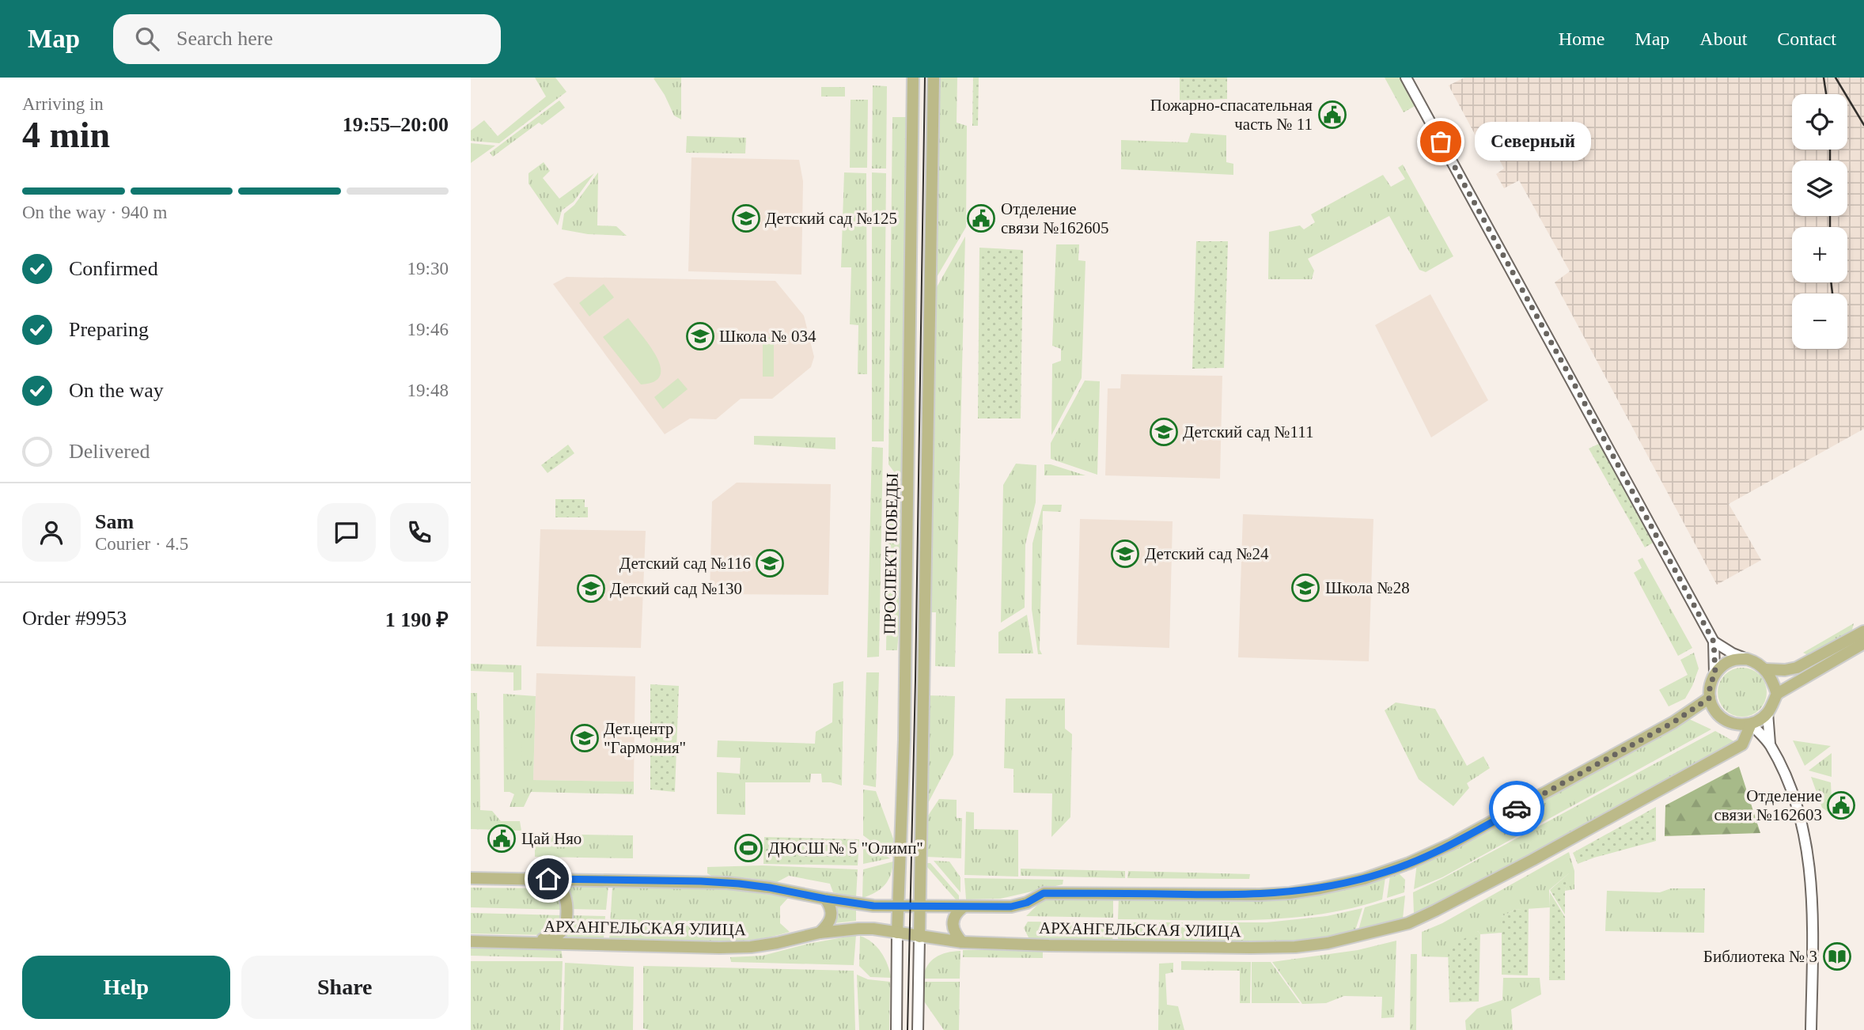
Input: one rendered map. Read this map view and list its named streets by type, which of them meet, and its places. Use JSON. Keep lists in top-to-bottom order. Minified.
{"streets":{"main road":["ПРОСПЕКТ ПОБЕДЫ","АРХАНГЕЛЬСКАЯ УЛИЦА"]},"crossings":[["ПРОСПЕКТ ПОБЕДЫ","АРХАНГЕЛЬСКАЯ УЛИЦА"]],"places":{"public building":["Пожарно-спасательная часть № 11","Отделение связи №162605","Отделение связи №162603","Цай Няо"],"other":["Северный"],"school or university":["Детский сад №125","Школа № 034","Детский сад №111","Детский сад №24","Детский сад №116","Школа №28","Детский сад №130","Дет.центр \"Гармония\""],"sports":["ДЮСШ № 5 \"Олимп\""],"library":["Библиотека № 3"]},"page":{"header":"Map","search":"Search here","nav":["Home","Map","About","Contact"],"heading":["4 min","Arriving in","19:55–20:00"],"panel":["Sam","Courier · 4.5","Order #9953","1 190 ₽"],"map_buttons":["+","−"],"bubble":"Северный","bar":"On the way · 940 m","list":[["Confirmed","19:30"],["Preparing","19:46"],["On the way","19:48"],"Delivered"],"buttons":["Help","Share"]}}
